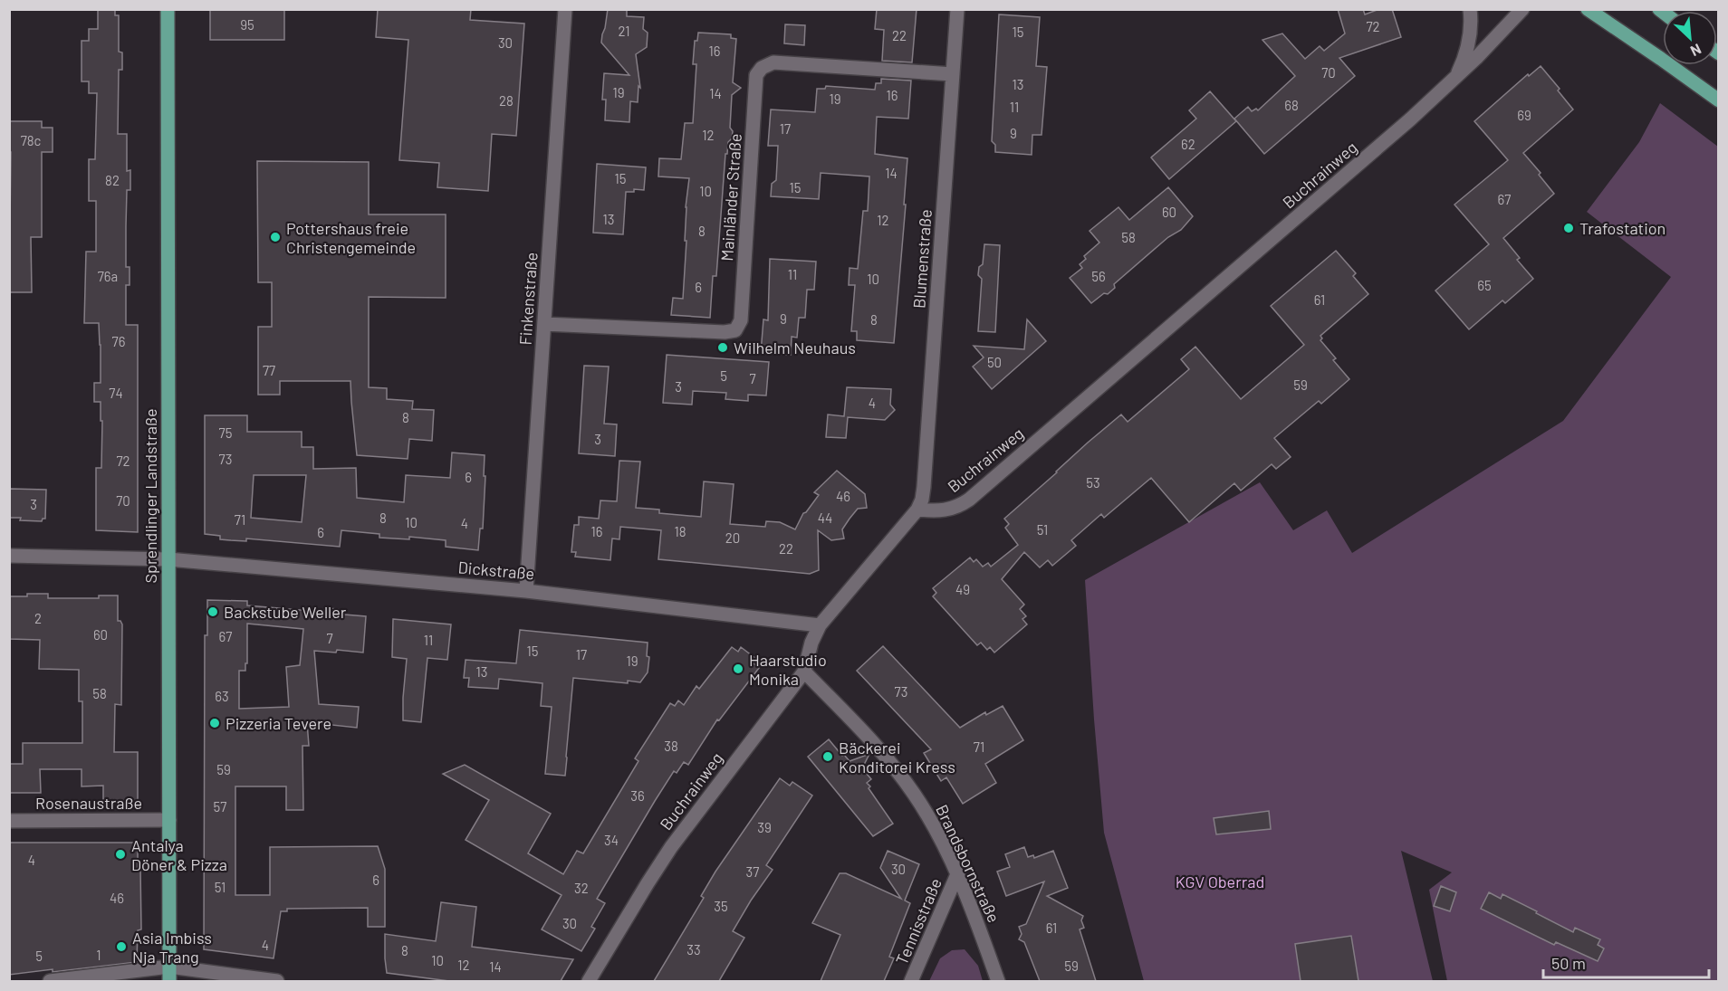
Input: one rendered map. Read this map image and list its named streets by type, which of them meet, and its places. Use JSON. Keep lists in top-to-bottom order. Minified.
{"streets":{"main road":["Sprendlinger Landstraße"],"street":["Buchrainweg","Mainländer Straße","Blumenstraße","Finkenstraße","Dickstraße","Rosenaustraße","Brandsbornstraße","Tennisstraße"]},"crossings":[["Buchrainweg","Blumenstraße"],["Buchrainweg","Dickstraße"],["Buchrainweg","Brandsbornstraße"],["Mainländer Straße","Blumenstraße"],["Mainländer Straße","Finkenstraße"],["Finkenstraße","Dickstraße"],["Sprendlinger Landstraße","Dickstraße"],["Sprendlinger Landstraße","Rosenaustraße"],["Brandsbornstraße","Tennisstraße"]],"parks":["KGV Oberrad"],"places":["Trafostation","Pottershaus freie Christengemeinde","Wilhelm Neuhaus","Backstube Weller","Haarstudio Monika","Pizzeria Tevere","Bäckerei Konditorei Kress","Antalya Döner & Pizza","Asia Imbiss Nja Trang"],"house_numbers":["95","72","21","15","22","30","16","70","13","19","14","16","19","28","68","11","69","17","9","12","78c","62","14","15","82","15","10","67","60","13","12","8","58","11","76a","56","10","65","6","61","9","8","76","50","77","5","7","59","3","74","4","8","75","3","73","72","6","53","46","70","3","8","44","71","10","4","51","16","18","6","20","22","49","2","60","67","7","11","15","17","19","13","73","58","63","38","71","59","36","57","39","34","4","30","37","6","51","32","46","35","30","61","4","33","8","1","5","10","12","59","14"],"scale_bar":"50 m","north":"bottom right"}
